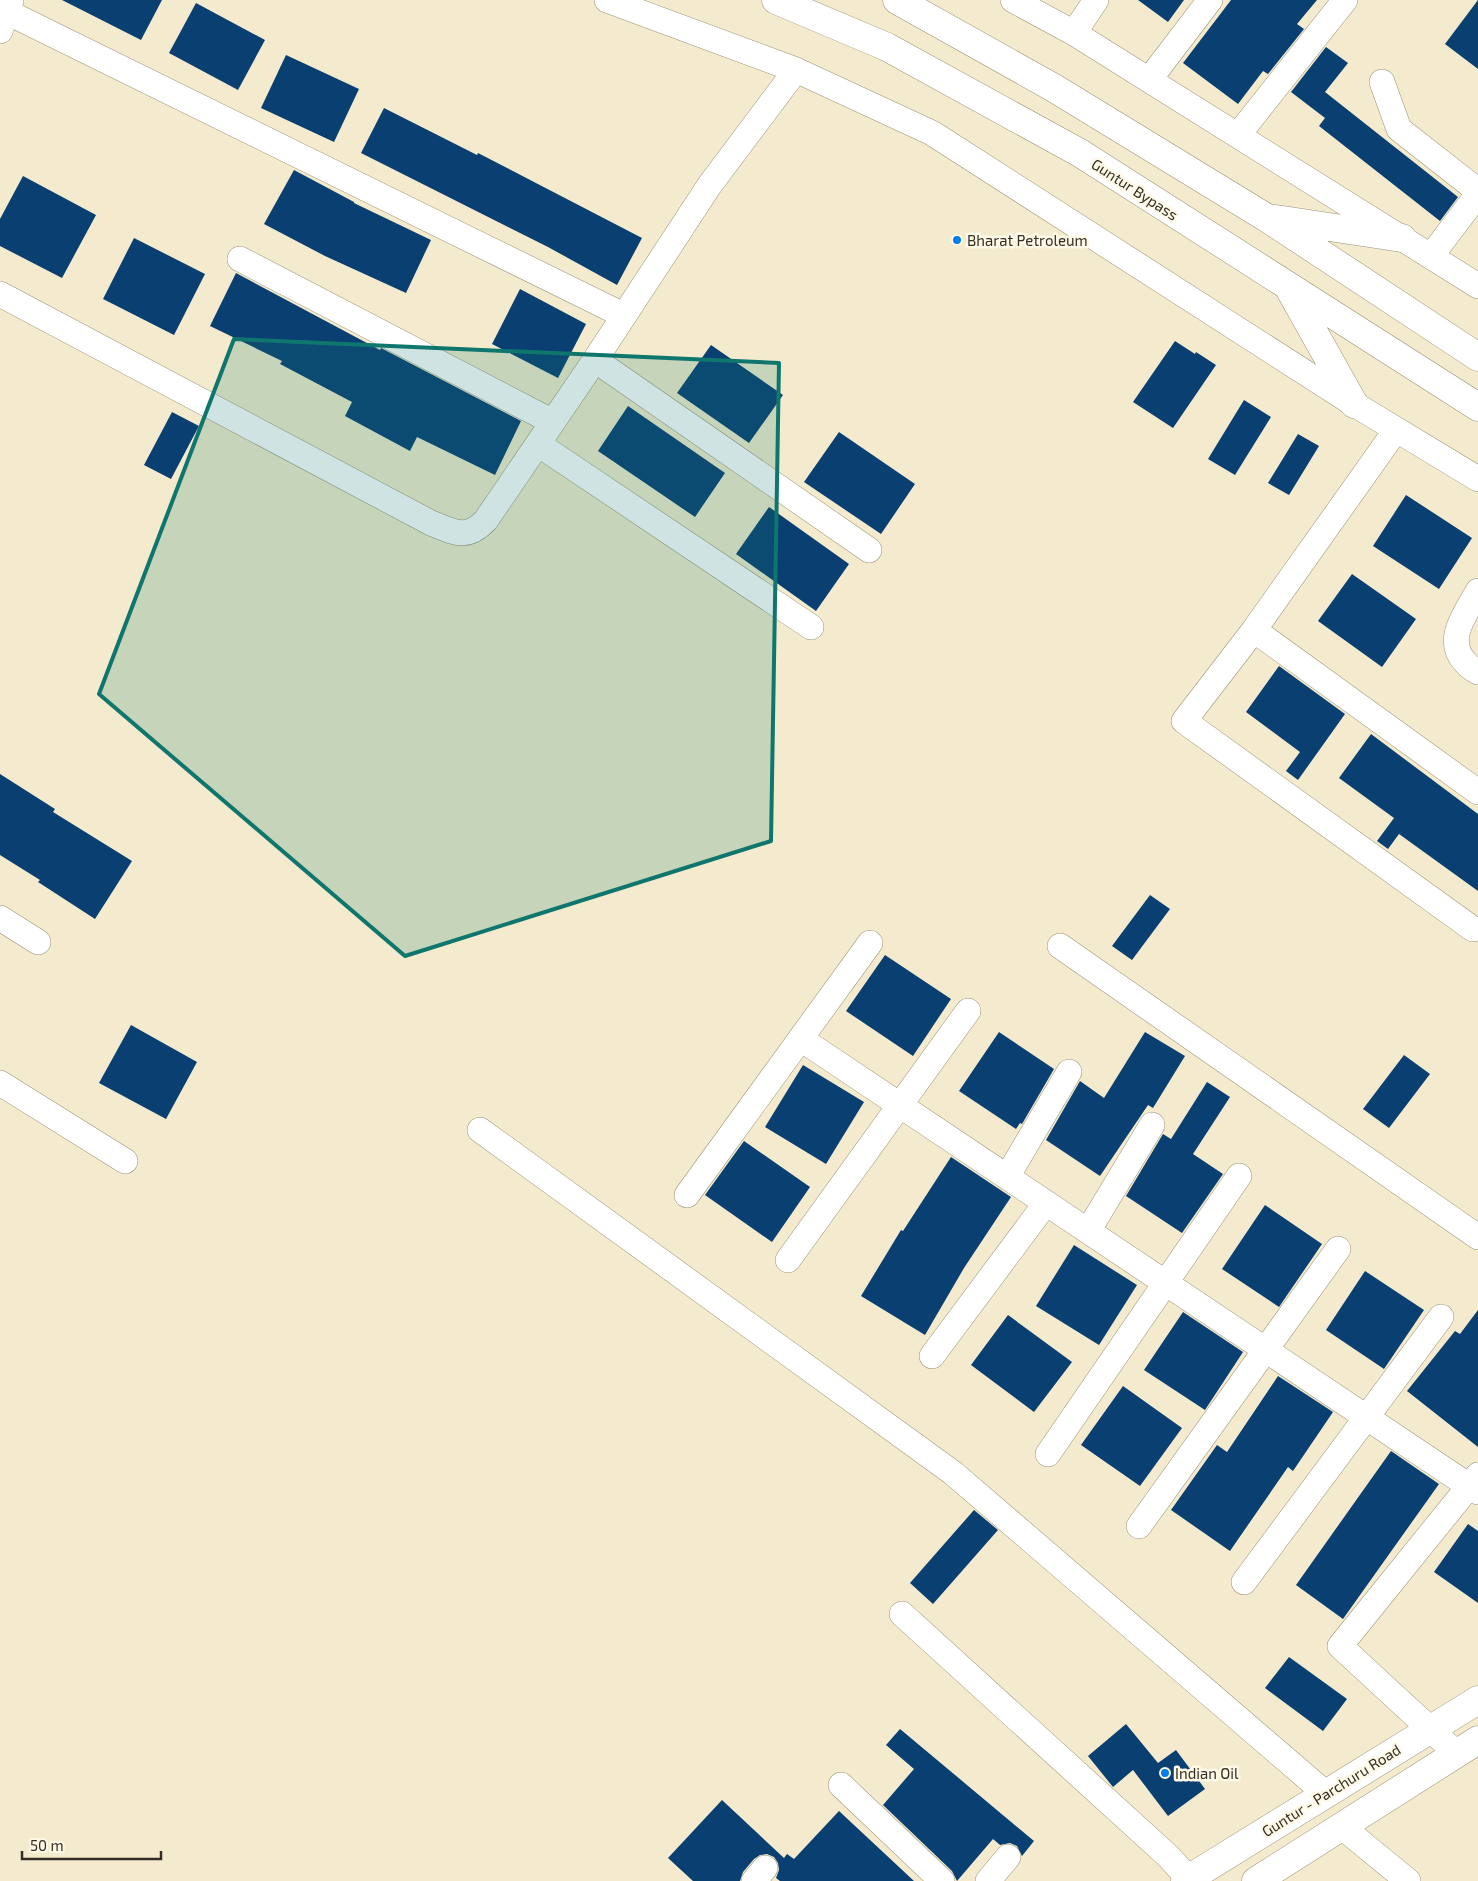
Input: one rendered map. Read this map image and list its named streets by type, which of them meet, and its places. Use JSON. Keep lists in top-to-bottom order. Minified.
{"streets":{"main road":["Guntur Bypass","Guntur - Parchuru Road"]},"places":["Bharat Petroleum","Indian Oil"],"scale_bar":"50 m"}
